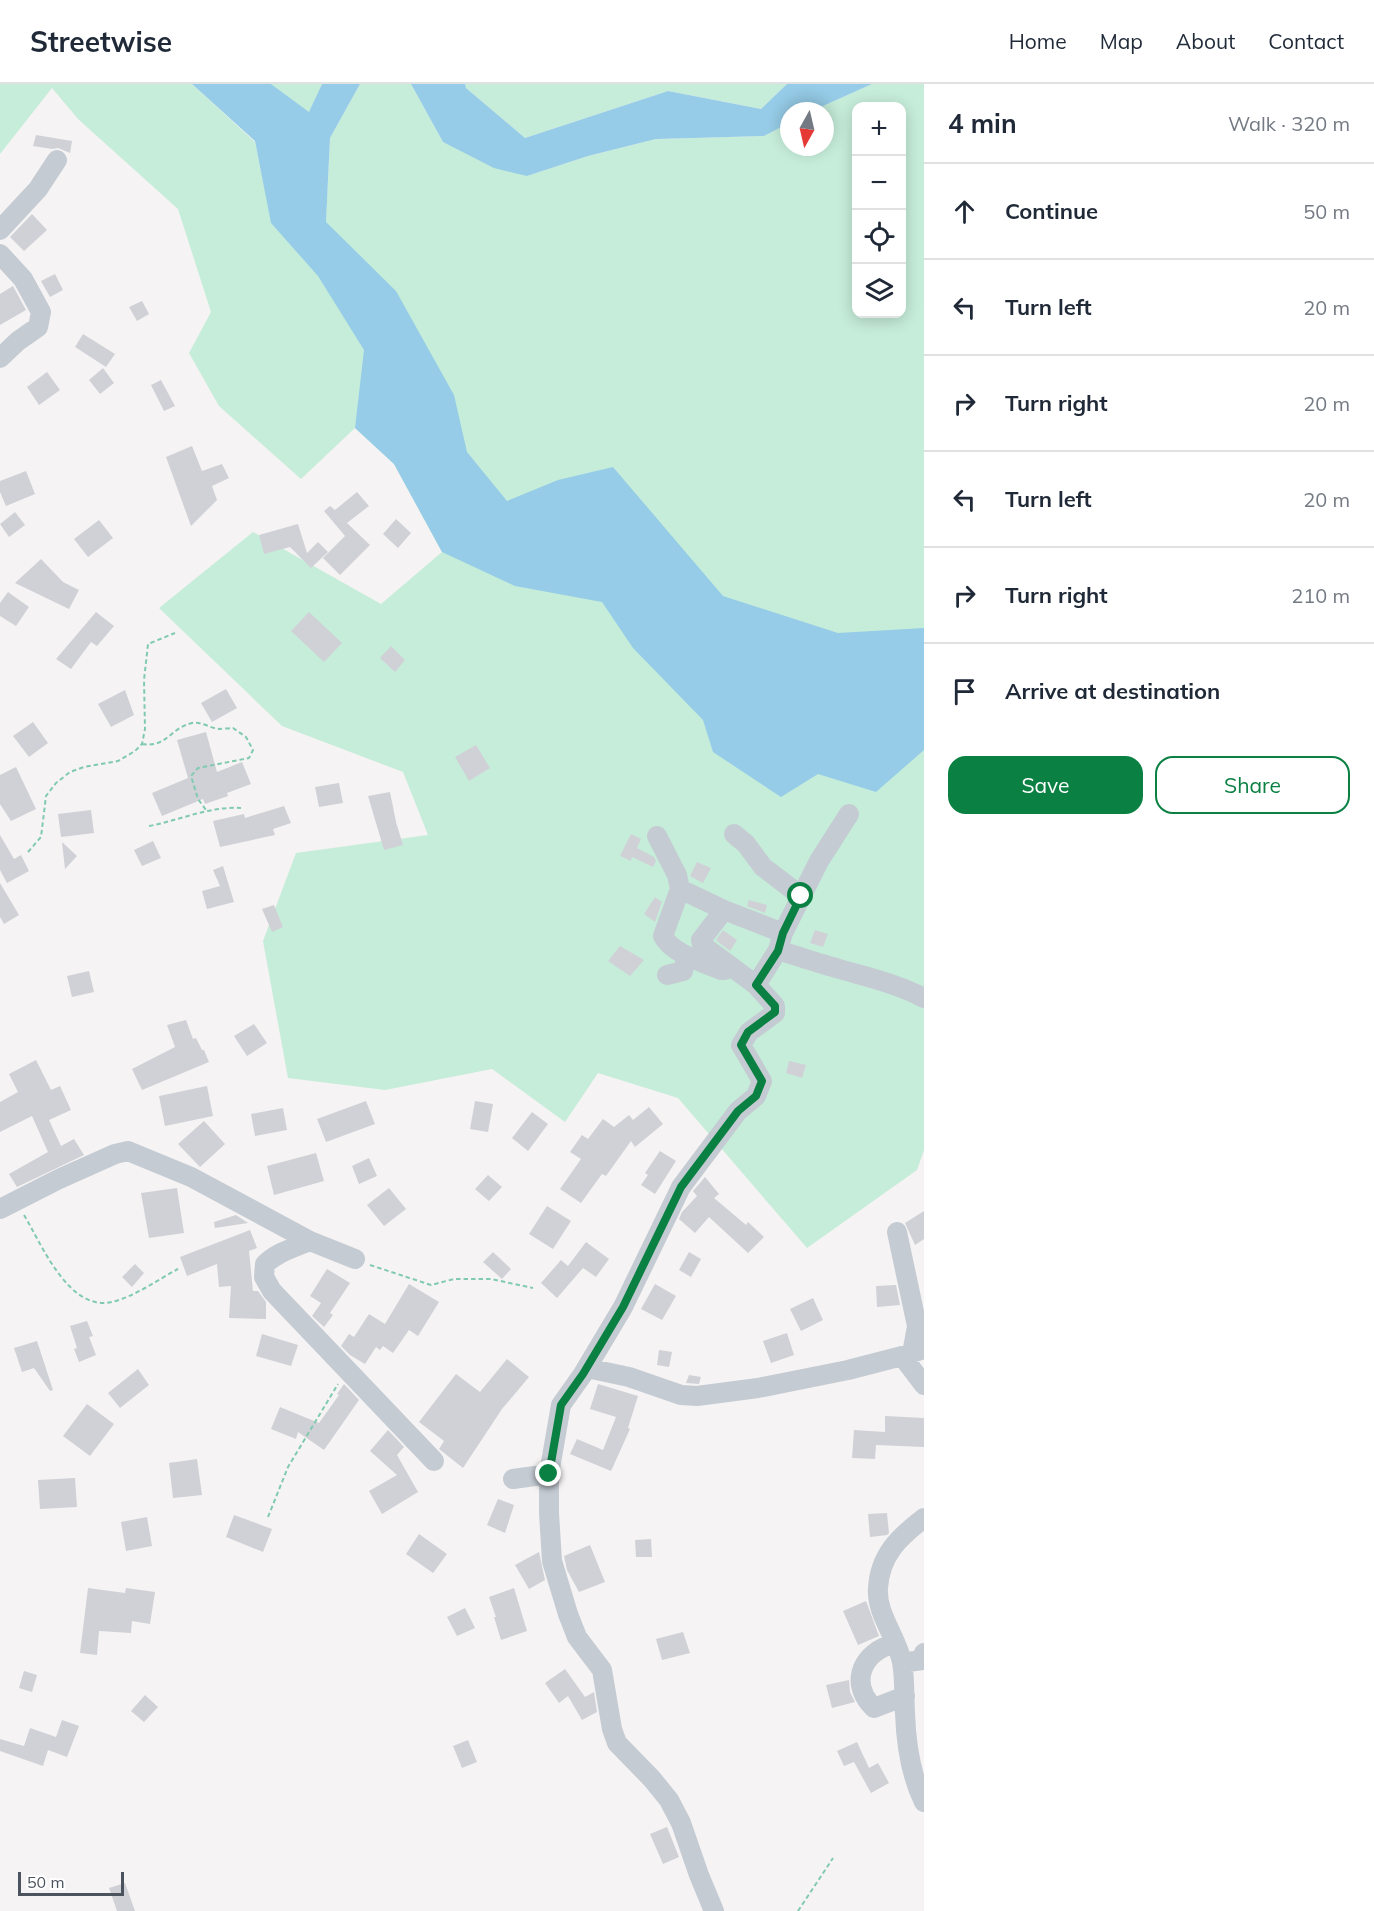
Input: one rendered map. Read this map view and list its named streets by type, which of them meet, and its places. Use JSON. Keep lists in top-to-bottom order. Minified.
{"scale_bar":"50 m","north":"bottom","page":{"header":"Streetwise","nav":["Home","Map","About","Contact"],"heading":["4 min","Walk · 320 m"],"map_buttons":["+","−"],"list":[["Continue","50 m"],["Turn left","20 m"],["Turn right","20 m"],["Turn left","20 m"],["Turn right","210 m"],"Arrive at destination"],"buttons":["Save","Share"],"scale":"50 m"}}
